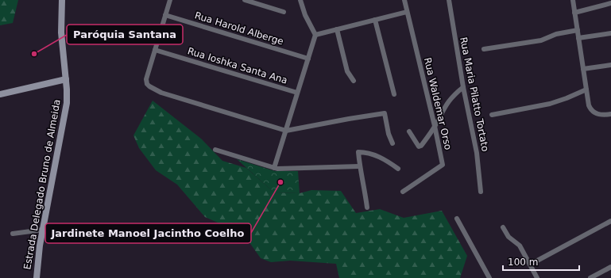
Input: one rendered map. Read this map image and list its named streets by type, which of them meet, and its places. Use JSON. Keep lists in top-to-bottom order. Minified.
{"streets":{"main road":["Estrada Delegado Bruno de Almeida"],"street":["Rua Harold Alberge","Rua Ioshka Santa Ana","Rua Maria Pilatto Tortato","Rua Waldemar Orso"]},"places":["Paróquia Santana","Jardinete Manoel Jacintho Coelho"],"scale_bar":"100 m"}
